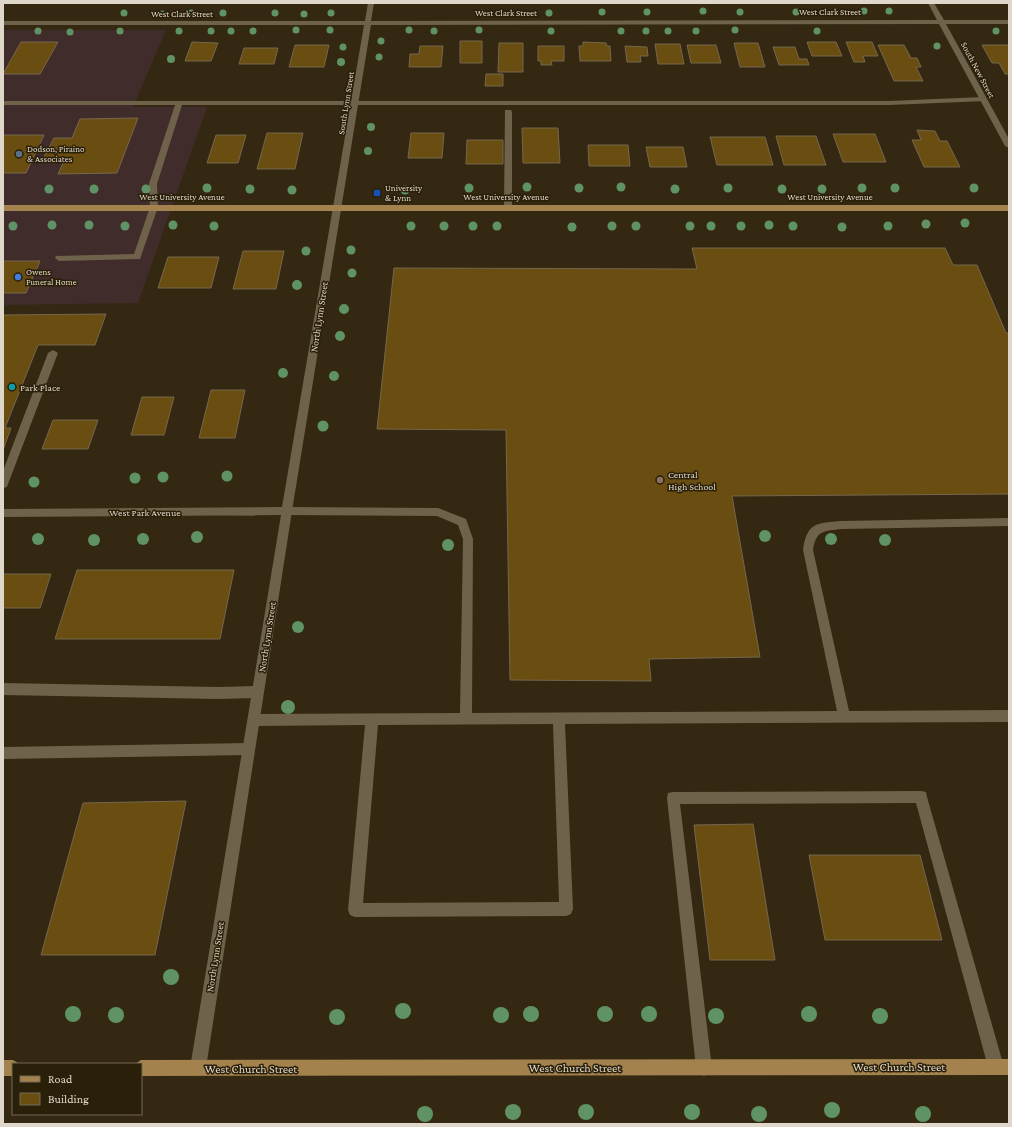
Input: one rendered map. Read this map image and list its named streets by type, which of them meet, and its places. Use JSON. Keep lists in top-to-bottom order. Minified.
{"streets":{"main road":["West University Avenue","West Church Street"],"street":["West Clark Street","South New Street","South Lynn Street","North Lynn Street","West Park Avenue"]},"crossings":[["West Clark Street","South New Street"],["West Clark Street","South Lynn Street"],["South Lynn Street","West University Avenue"],["South Lynn Street","North Lynn Street"],["West University Avenue","North Lynn Street"],["North Lynn Street","West Park Avenue"],["North Lynn Street","West Church Street"]],"places":{"other":["Dodson, Piraino & Associates","Owens Funeral Home","Park Place","Central High School"],"transit":["University & Lynn"]},"legend":["Road","Building"]}
